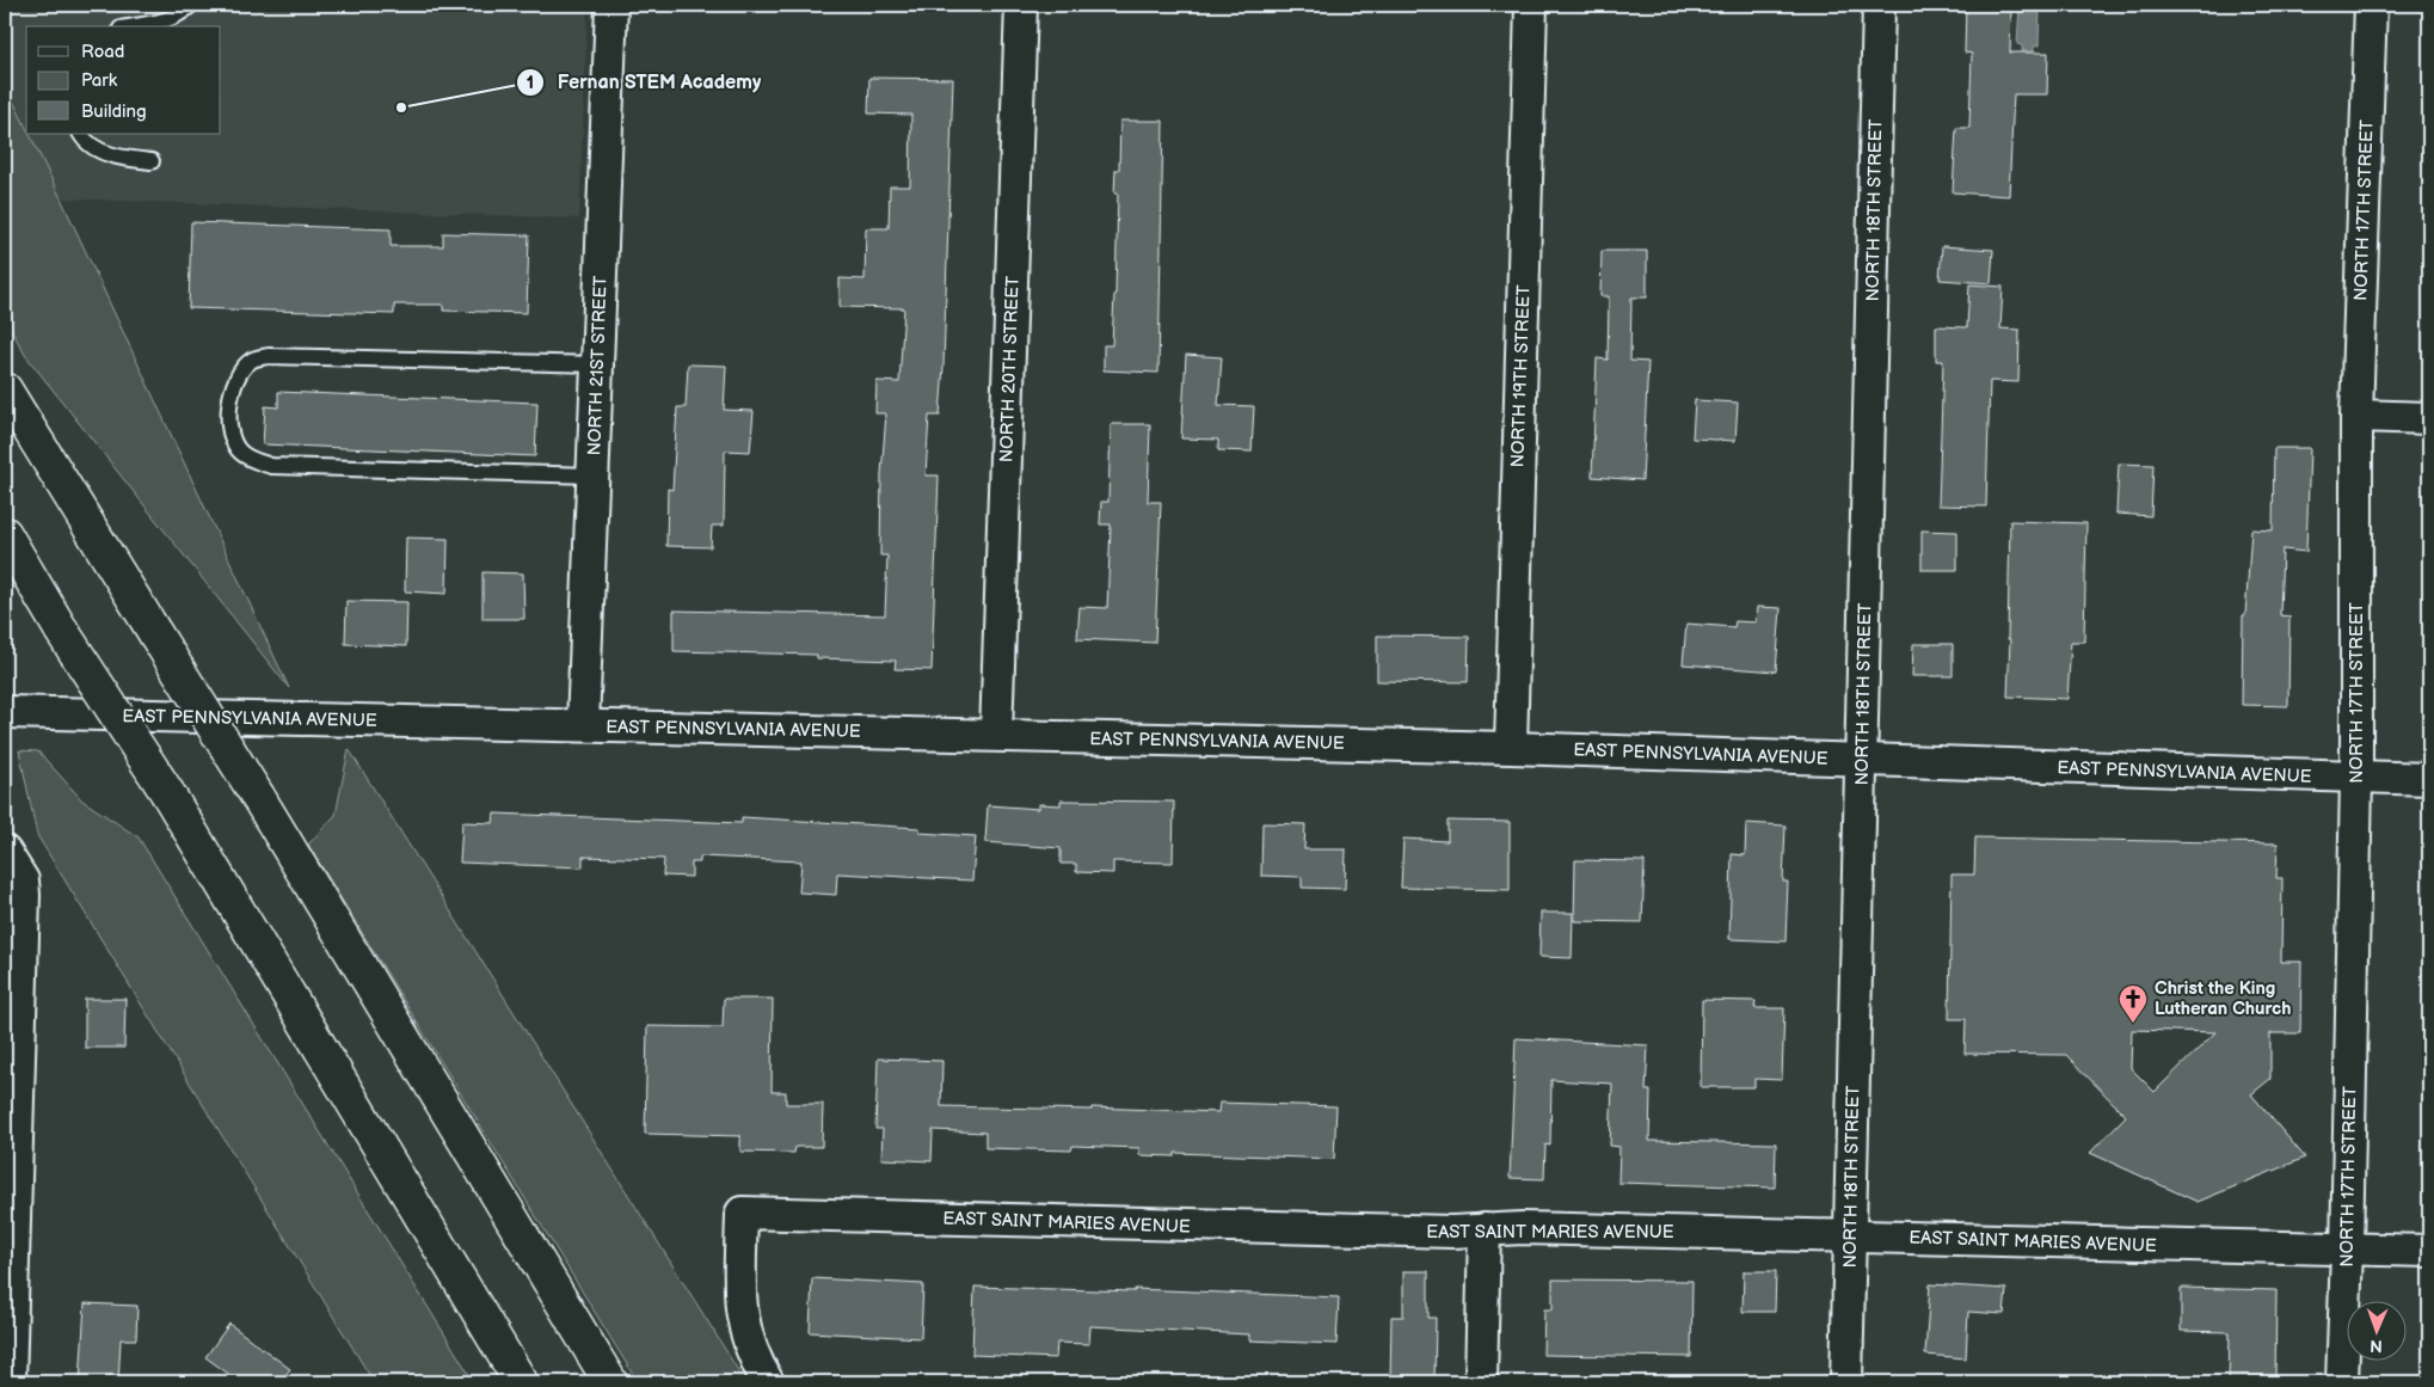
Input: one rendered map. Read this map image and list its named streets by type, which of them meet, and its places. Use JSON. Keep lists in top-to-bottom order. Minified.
{"streets":{"street":["NORTH 18TH STREET","NORTH 17TH STREET","NORTH 21ST STREET","NORTH 20TH STREET","NORTH 19TH STREET","EAST PENNSYLVANIA AVENUE","EAST SAINT MARIES AVENUE"]},"crossings":[["NORTH 18TH STREET","EAST PENNSYLVANIA AVENUE"],["NORTH 18TH STREET","EAST SAINT MARIES AVENUE"],["NORTH 17TH STREET","EAST PENNSYLVANIA AVENUE"],["NORTH 17TH STREET","EAST SAINT MARIES AVENUE"],["NORTH 21ST STREET","EAST PENNSYLVANIA AVENUE"],["NORTH 20TH STREET","EAST PENNSYLVANIA AVENUE"],["NORTH 19TH STREET","EAST PENNSYLVANIA AVENUE"]],"places":{"other":["Fernan STEM Academy"],"church":["Christ the King Lutheran Church"]},"legend":["Road","Park","Building"],"north":"bottom"}
